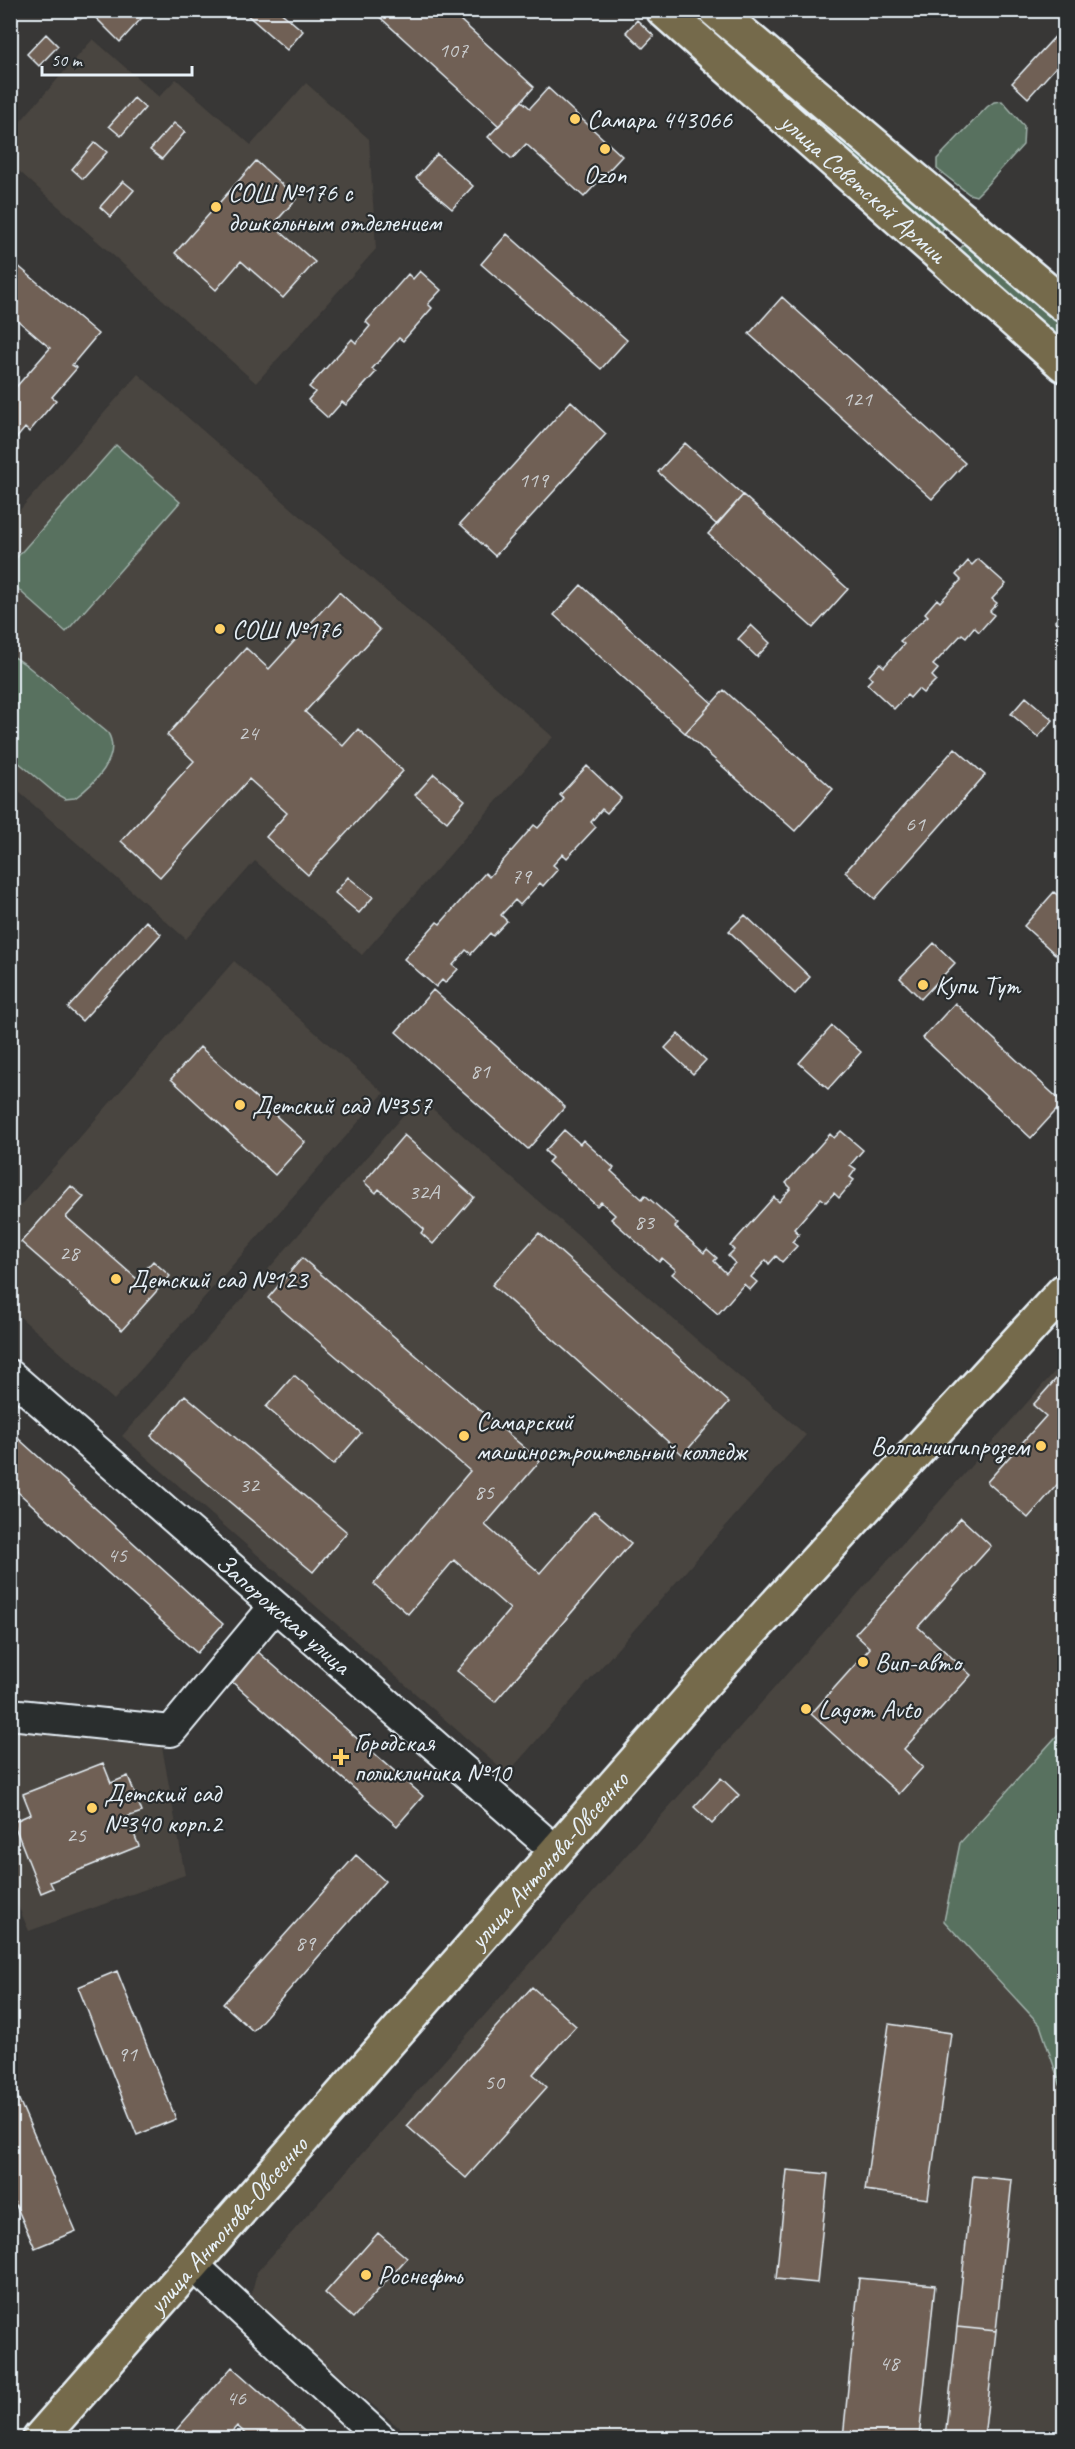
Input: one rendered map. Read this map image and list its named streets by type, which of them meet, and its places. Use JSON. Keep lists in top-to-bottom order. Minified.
{"streets":{"main road":["улица Советской Армии","улица Антонова-Овсеенко"],"street":["Запорожская улица"]},"crossings":[["Запорожская улица","улица Антонова-Овсеенко"]],"places":{"other":["Самара 443066","Ozon","СОШ №176 с дошкольным отделением","СОШ №176","Купи Тут","Детский сад №357","Детский сад №123","Самарский машиностроительный колледж","Волганиигипрозем","Вип-авто","Lagom Avto","Детский сад №340 корп.2","Роснефть"],"health":["Городская поликлиника №10"]},"house_numbers":["107","121","119","24","61","79","81","32А","83","28","32","85","45","25","89","91","50","48","46"],"scale_bar":"50 m"}
